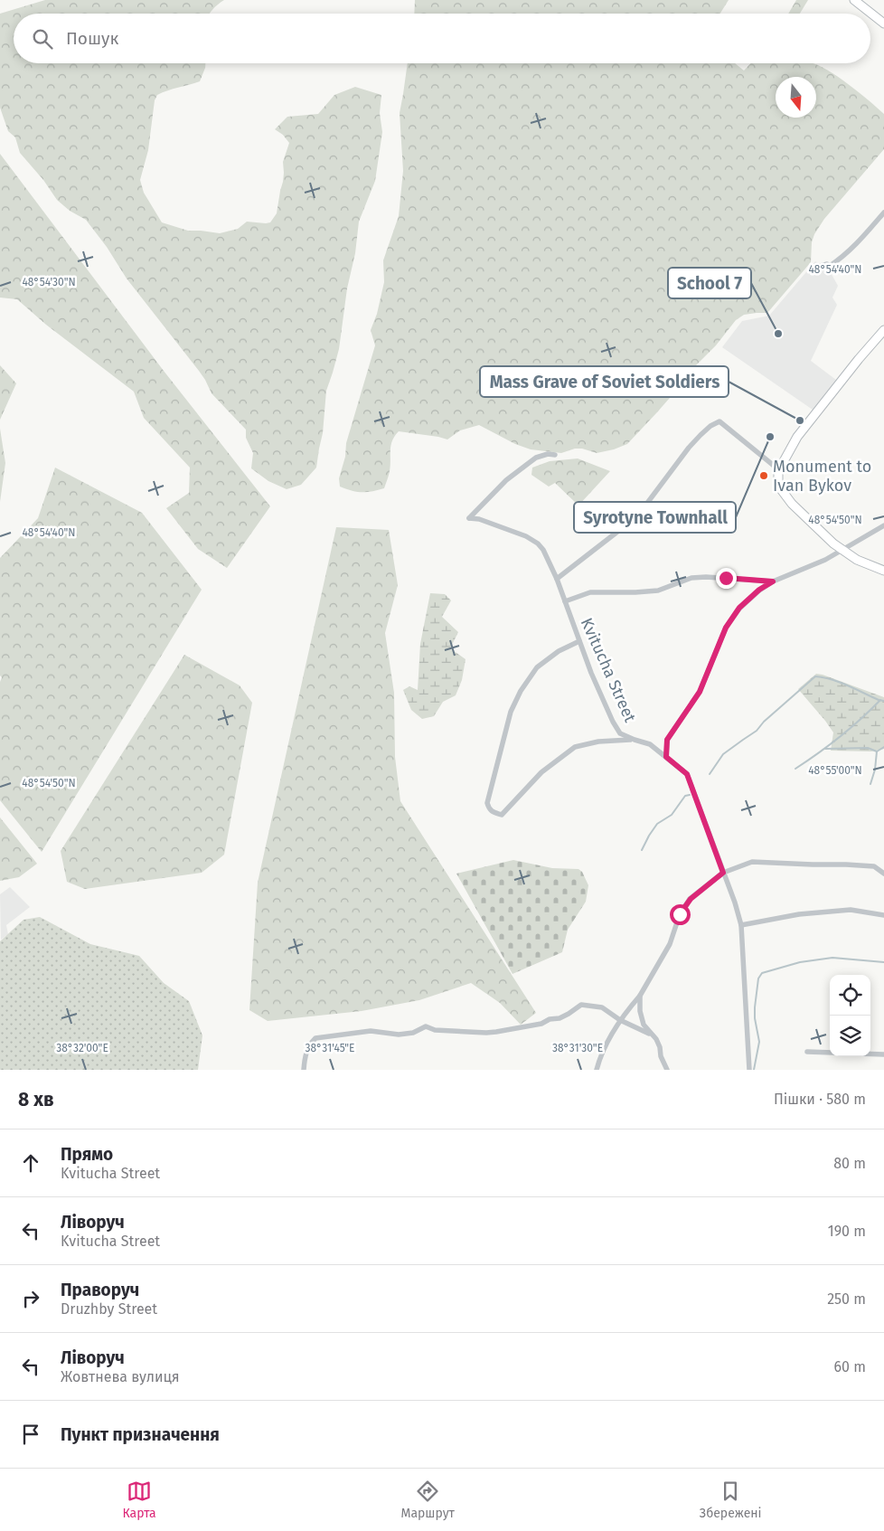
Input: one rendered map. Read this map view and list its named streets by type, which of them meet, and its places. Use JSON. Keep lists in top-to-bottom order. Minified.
{"streets":{"street":["Kvitucha Street"]},"places":["School 7","Mass Grave of Soviet Soldiers","Syrotyne Townhall","Monument to Ivan Bykov"],"north":"bottom","page":{"search":"Пошук","heading":["8 хв","Пішки · 580 m"],"list":[["Прямо","Kvitucha Street","80 m"],["Ліворуч","Kvitucha Street","190 m"],["Праворуч","Druzhby Street","250 m"],["Ліворуч","Жовтнева вулиця","60 m"],"Пункт призначення"],"nav":["Карта","Маршрут","Збережені"]},"coordinates":["48°54'40\"N","48°54'30\"N","48°54'50\"N","48°55'00\"N","38°32'00\"E","38°31'45\"E","38°31'30\"E"]}
